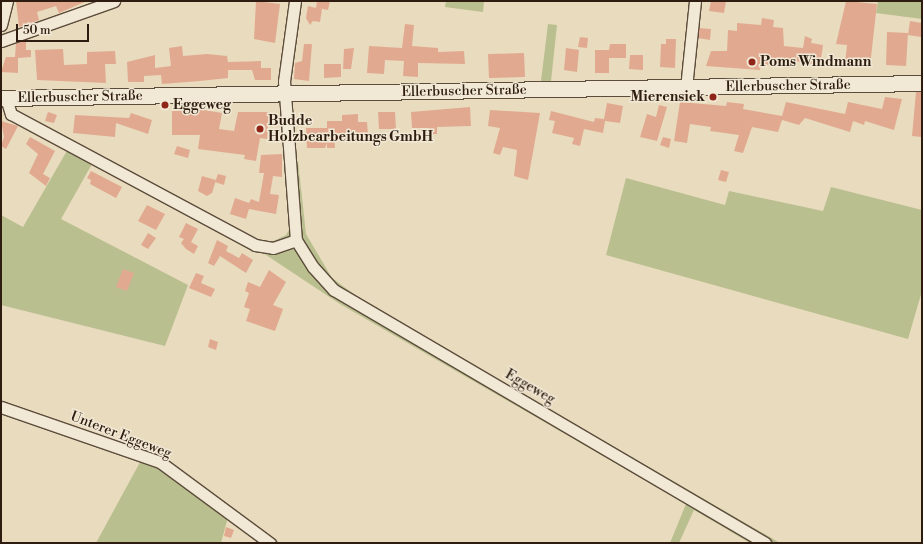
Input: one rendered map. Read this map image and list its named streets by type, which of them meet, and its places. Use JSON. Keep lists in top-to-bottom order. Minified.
{"streets":{"main road":["Ellerbuscher Straße"],"street":["Eggeweg","Unterer Eggeweg"]},"places":["Poms Windmann","Mierensiek","Eggeweg","Budde Holzbearbeitungs GmbH"],"scale_bar":"50 m"}
